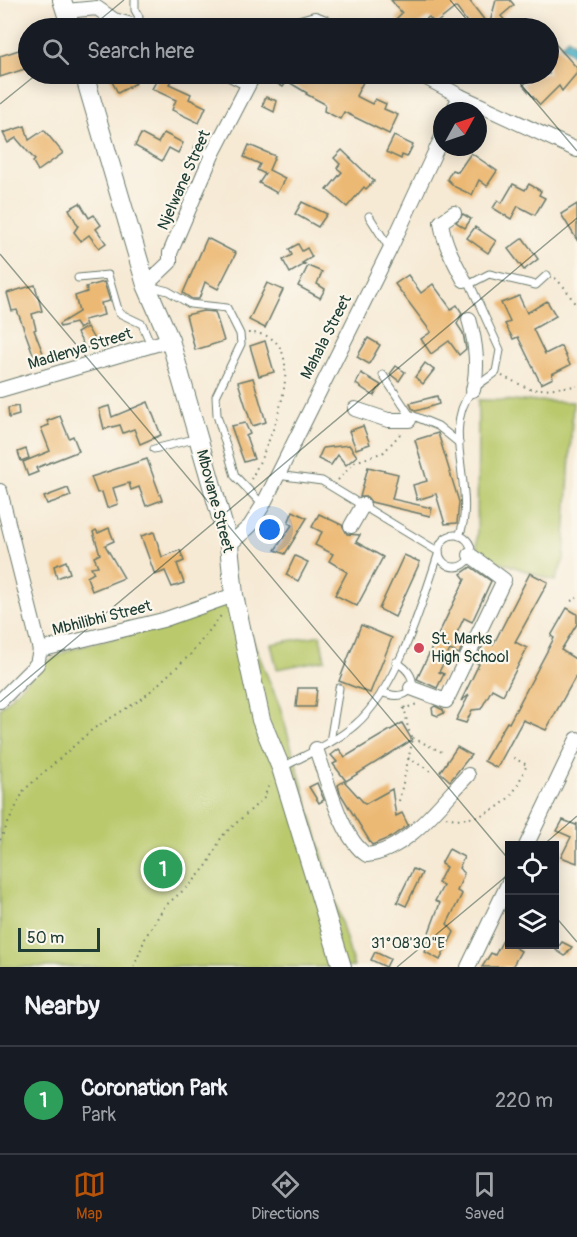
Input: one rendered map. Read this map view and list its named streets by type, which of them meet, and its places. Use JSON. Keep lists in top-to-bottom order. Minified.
{"streets":{"street":["Njelwane Street","Mahala Street","Madlenya Street","Mbovane Street","Mbhilibhi Street"]},"crossings":[["Njelwane Street","Mbovane Street"],["Mahala Street","Mbovane Street"],["Madlenya Street","Mbovane Street"],["Mbovane Street","Mbhilibhi Street"]],"places":["St. Marks High School"],"scale_bar":"50 m","north":"top right","page":{"search":"Search here","pins":"1","scale":"50 m","heading":"Nearby","list":[{"mark":"1","name":"Coronation Park","note":"Park","value":"220 m"}],"nav":["Map","Directions","Saved"]},"coordinates":["31°08'30\"E"]}
